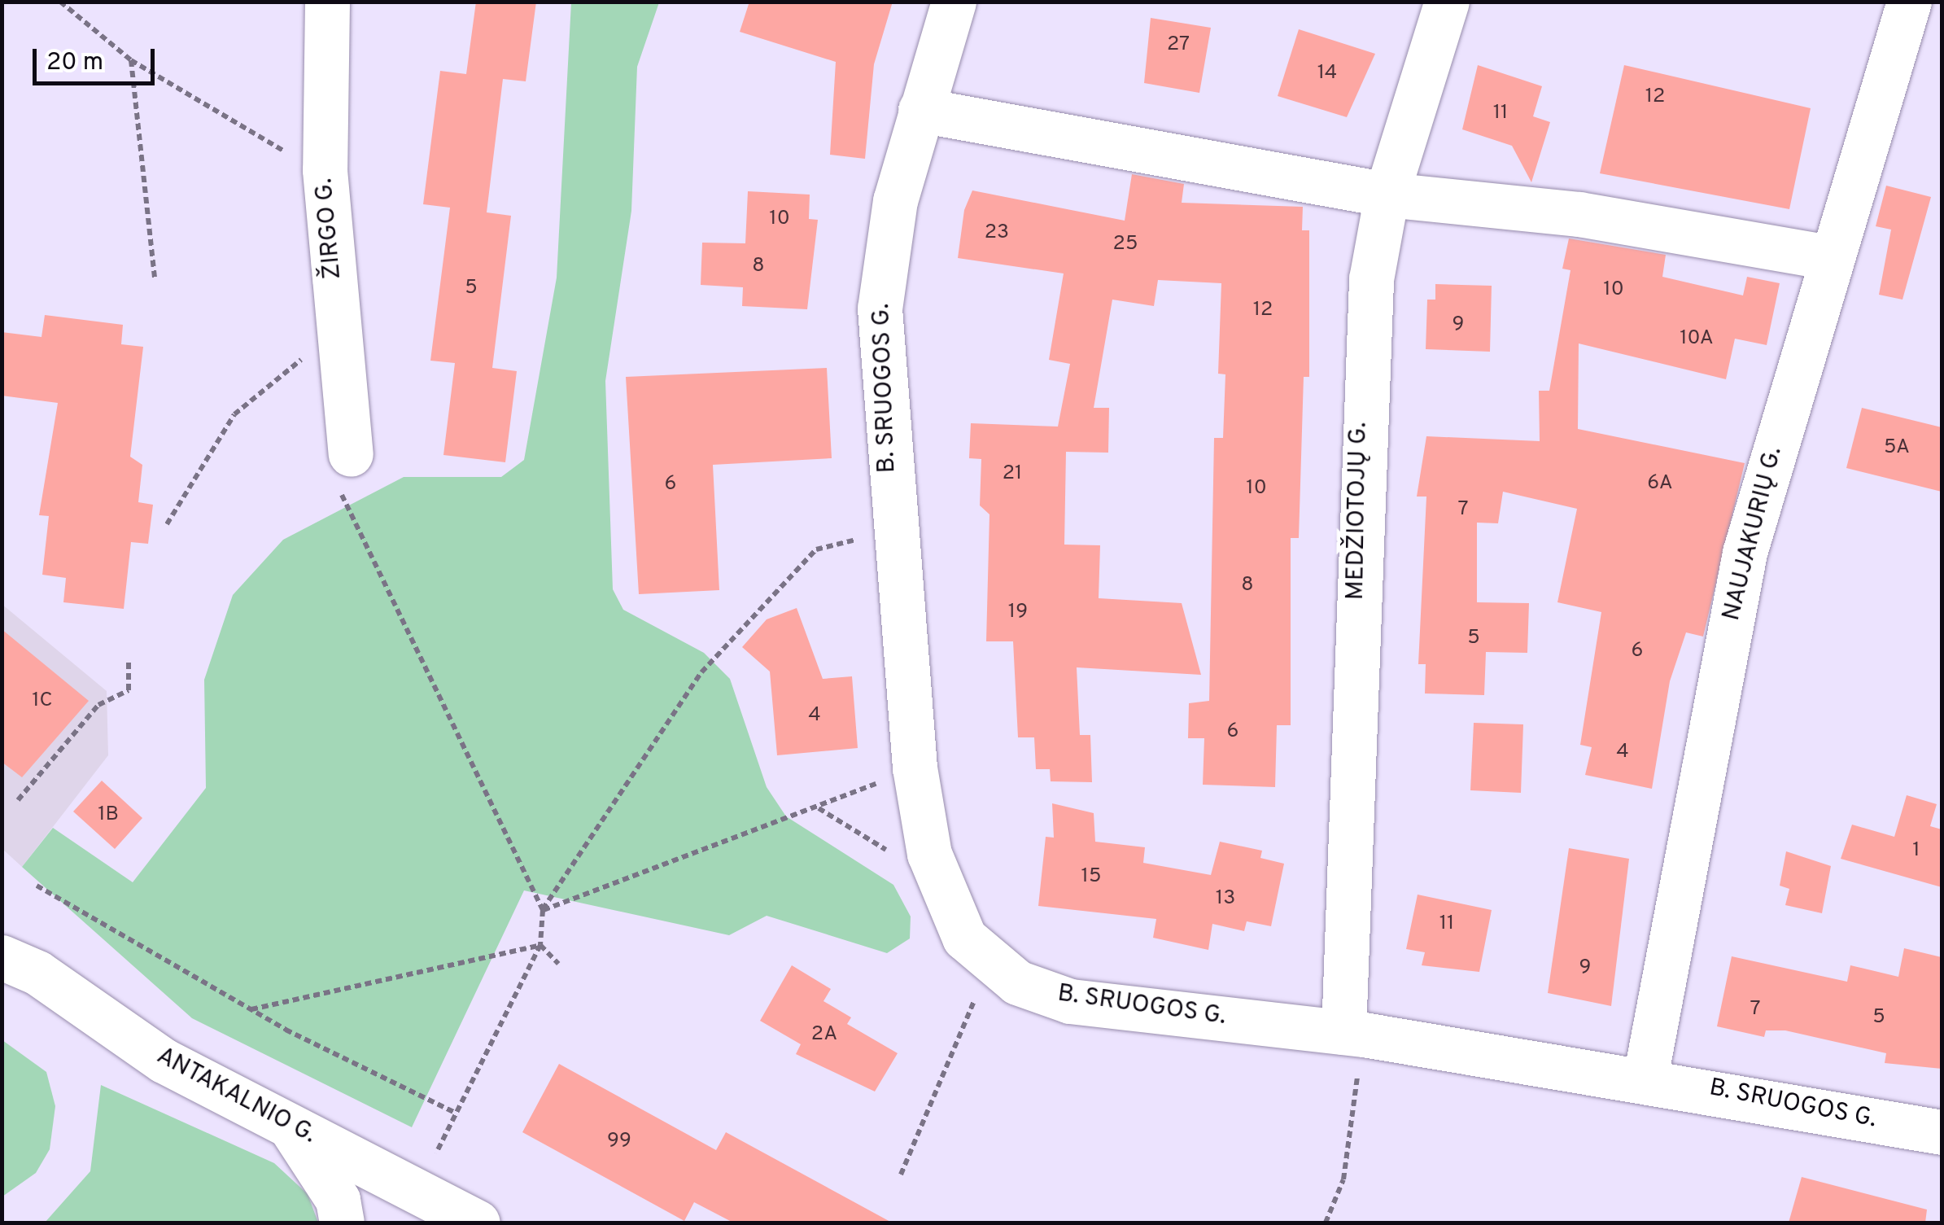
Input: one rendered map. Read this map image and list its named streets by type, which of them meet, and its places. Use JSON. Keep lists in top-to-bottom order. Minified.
{"streets":{"street":["ŽIRGO G.","B. SRUOGOS G.","MEDŽIOTOJŲ G.","NAUJAKURIŲ G.","ANTAKALNIO G."]},"crossings":[["B. SRUOGOS G.","MEDŽIOTOJŲ G."],["B. SRUOGOS G.","NAUJAKURIŲ G."]],"house_numbers":["27","14","12","11","10","23","25","8","5","10","12","9","10A","5A","21","6A","6","10","7","8","19","5","6","1C","4","6","4","1B","1","15","13","11","9","7","5","2A","99"],"scale_bar":"20 m"}
